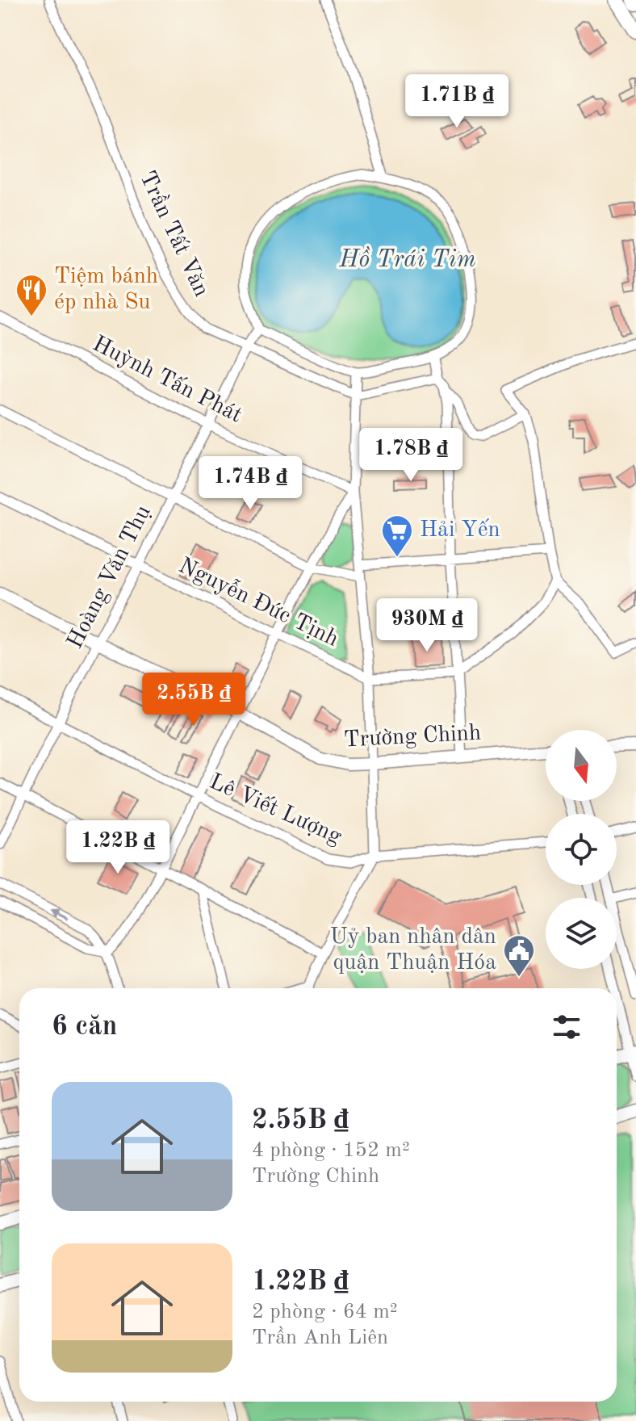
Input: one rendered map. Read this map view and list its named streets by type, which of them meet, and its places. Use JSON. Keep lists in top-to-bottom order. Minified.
{"streets":{"street":["Trần Tất Văn","Huỳnh Tấn Phát","Hoàng Văn Thụ","Nguyễn Đức Tịnh","Trường Chinh","Lê Viết Lượng"]},"crossings":[["Trần Tất Văn","Hoàng Văn Thụ"],["Huỳnh Tấn Phát","Hoàng Văn Thụ"],["Hoàng Văn Thụ","Nguyễn Đức Tịnh"],["Hoàng Văn Thụ","Trường Chinh"],["Hoàng Văn Thụ","Lê Viết Lượng"]],"water":["Hồ Trái Tim"],"places":{"restaurant":["Tiệm bánh ép nhà Su"],"supermarket":["Hải Yến"],"public building":["Uỷ ban nhân dân quận Thuận Hóa"]},"north":"bottom","page":{"price":["1.71B ₫","1.78B ₫","1.74B ₫","930M ₫","2.55B ₫","1.22B ₫"],"heading":"6 căn","list":[{"name":"2.55B ₫","note":"4 phòng · 152 m² · Trường Chinh"},{"name":"1.22B ₫","note":"2 phòng · 64 m² · Trần Anh Liên"}]}}
